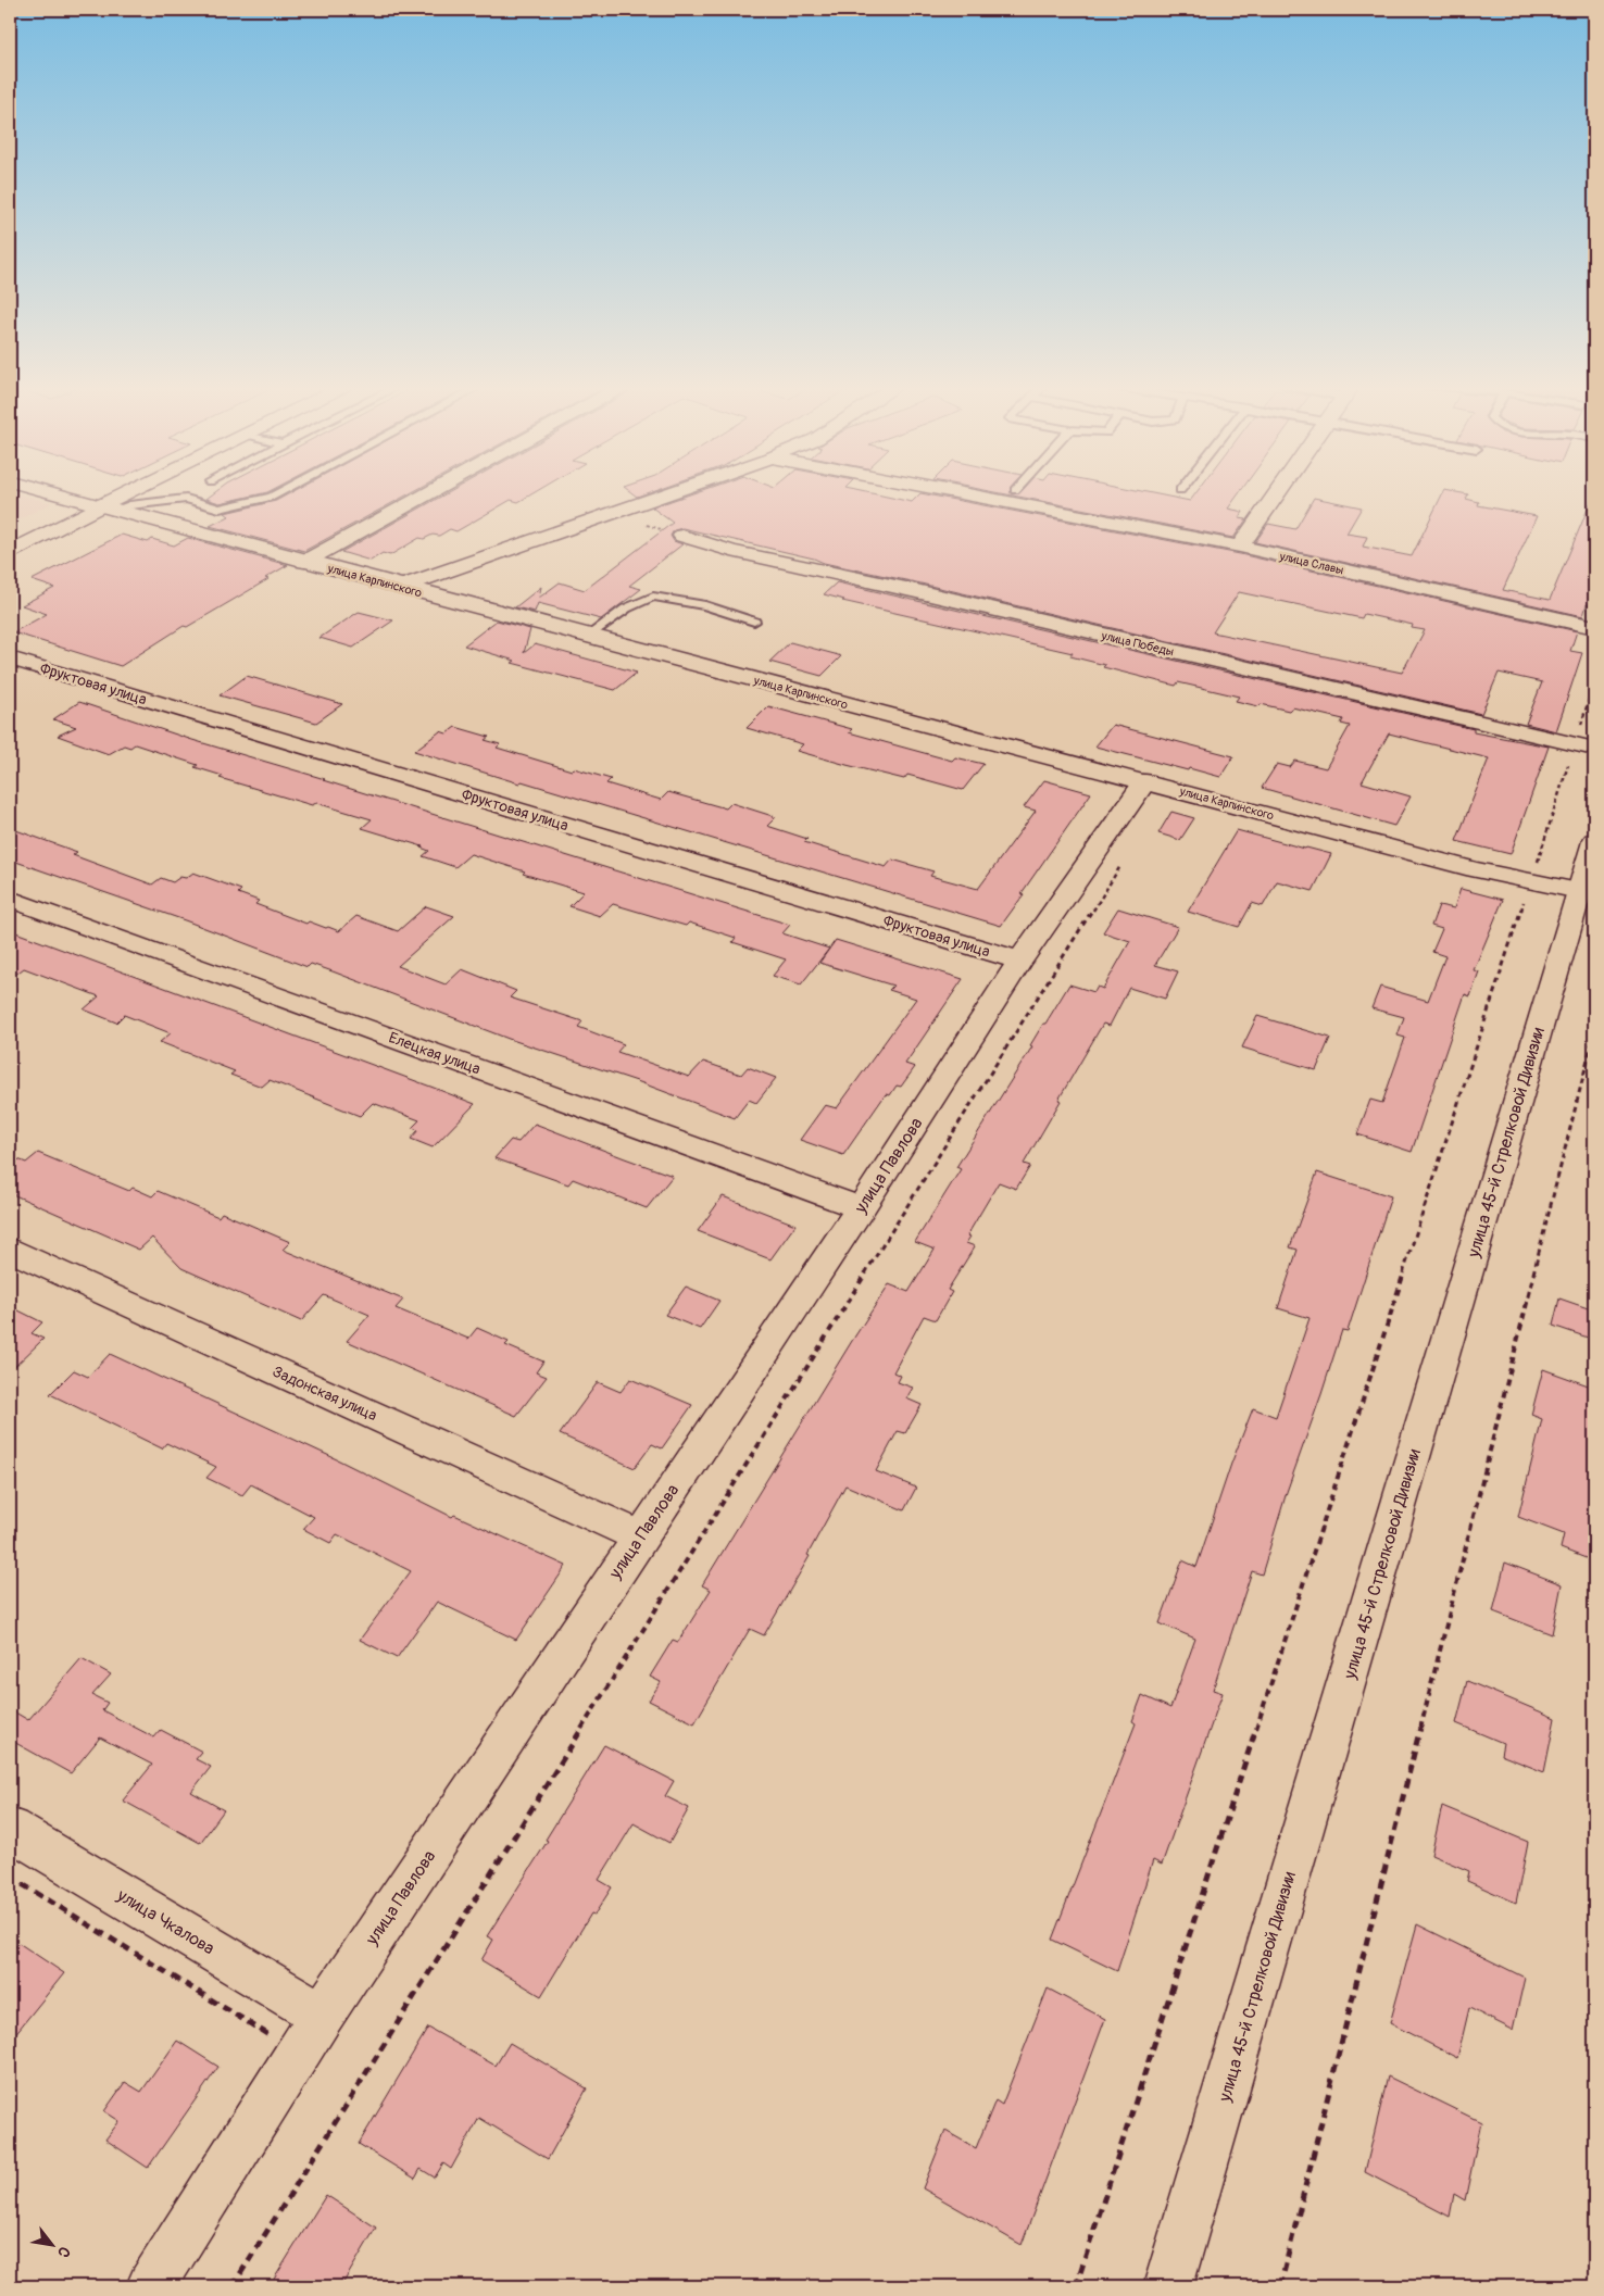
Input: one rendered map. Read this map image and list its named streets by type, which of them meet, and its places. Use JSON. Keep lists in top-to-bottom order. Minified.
{"streets":{"street":["улица Славы","улица Карпинского","улица Победы","Фруктовая улица","Елецкая улица","улица 45-й Стрелковой Дивизии","улица Павлова","Задонская улица","улица Чкалова"]},"crossings":[["улица Карпинского","улица 45-й Стрелковой Дивизии"],["улица Карпинского","улица Павлова"],["Фруктовая улица","улица Павлова"],["Елецкая улица","улица Павлова"],["улица Павлова","Задонская улица"],["улица Павлова","улица Чкалова"]],"north":"bottom right"}
